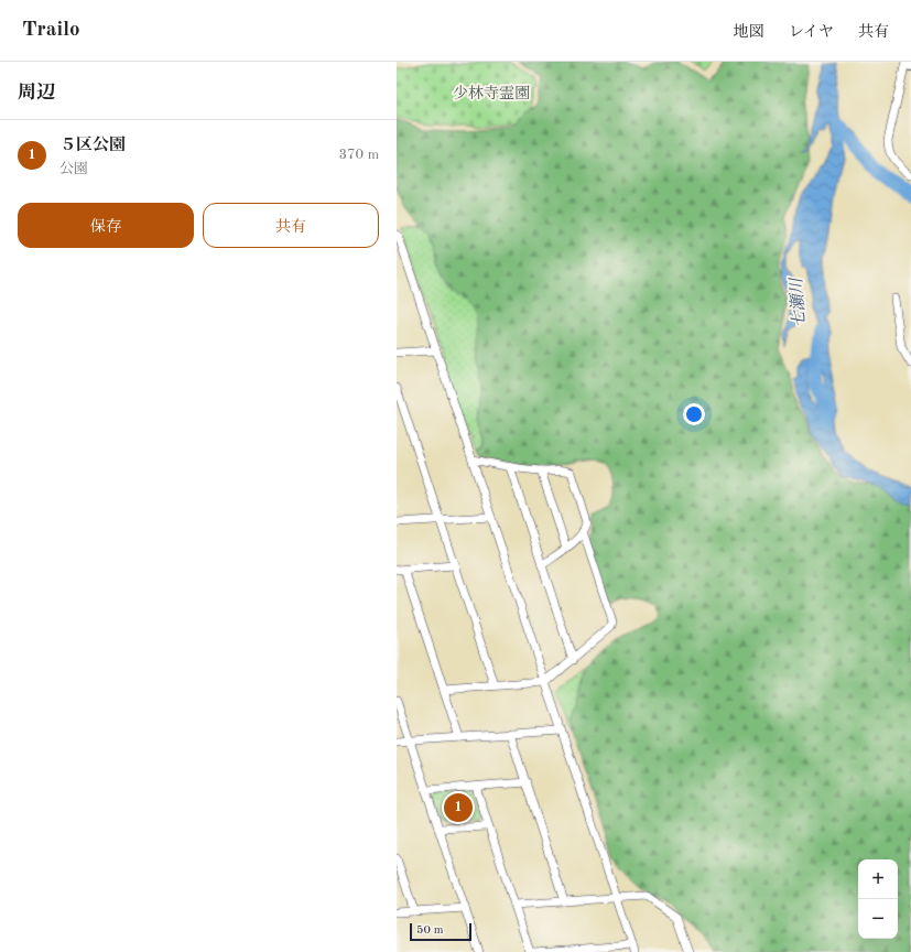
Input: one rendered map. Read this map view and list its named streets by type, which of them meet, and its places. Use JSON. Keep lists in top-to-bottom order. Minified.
{"water":["七瀬川"],"parks":["少林寺霊園"],"scale_bar":"50 m","page":{"header":"Trailo","nav":["地図","レイヤ","共有"],"heading":"周辺","list":[{"mark":"1","name":"５区公園","note":"公園","value":"370 m"}],"buttons":["保存","共有"],"pins":"1","map_buttons":["+","−"],"scale":"50 m"}}
